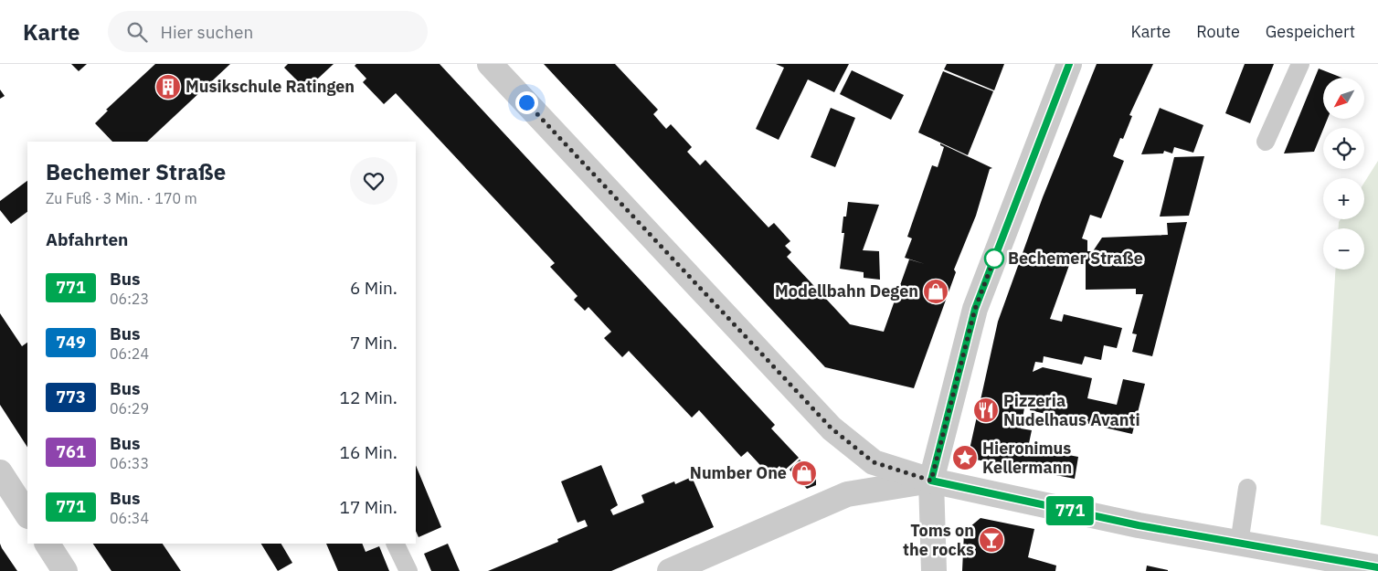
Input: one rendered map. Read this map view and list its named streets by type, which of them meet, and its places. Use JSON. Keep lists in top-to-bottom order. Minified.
{"places":{"building":["Musikschule Ratingen"],"other":["Bechemer Straße"],"shop":["Modellbahn Degen","Number One"],"restaurant":["Pizzeria Nudelhaus Avanti"],"place":["Hieronimus Kellermann"],"bar":["Toms on the rocks"]},"lines":["bus line 771"],"north":"bottom left","page":{"header":"Karte","search":"Hier suchen","nav":["Karte","Route","Gespeichert"],"on_map":"771","map_buttons":["+","−"],"heading":[["Bechemer Straße","Zu Fuß · 3 Min. · 170 m"],"Abfahrten"],"list":[{"mark":"771","name":"Bus","note":"06:23","value":"6 Min."},{"mark":"749","name":"Bus","note":"06:24","value":"7 Min."},{"mark":"773","name":"Bus","note":"06:29","value":"12 Min."},{"mark":"761","name":"Bus","note":"06:33","value":"16 Min."},{"mark":"771","name":"Bus","note":"06:34","value":"17 Min."}]}}
